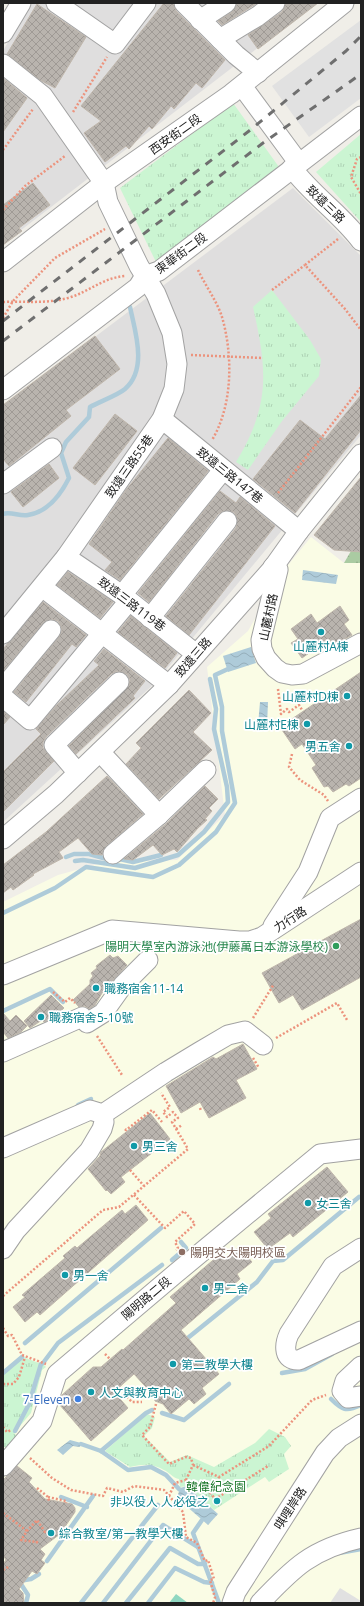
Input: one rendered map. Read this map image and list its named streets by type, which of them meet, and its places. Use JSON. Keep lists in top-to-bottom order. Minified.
{"streets":{"street":["西安街二段","致遠三路","東華街二段","致遠三路55巷","致遠三路147巷","致遠三路119巷","山麓村路","力行路","陽明路二段","唭哩岸路"]},"crossings":[["西安街二段","致遠三路"],["西安街二段","致遠三路55巷"],["致遠三路","東華街二段"],["致遠三路","致遠三路147巷"],["致遠三路","致遠三路119巷"],["致遠三路","山麓村路"],["東華街二段","致遠三路55巷"],["致遠三路55巷","致遠三路147巷"],["致遠三路55巷","致遠三路119巷"]],"parks":["韓偉紀念園"],"places":["山麓村A棟","山麓村D棟","山麓村E棟","男五舍","陽明大學室內游泳池(伊藤萬日本游泳學校)","職務宿舍11-14","職務宿舍5-10號","男三舍","女三舍","陽明交大陽明校區","男一舍","男二舍","第二教學大樓","人文與教育中心","7-Eleven","非以役人 人必役之","綜合教室/第一教學大樓"]}
